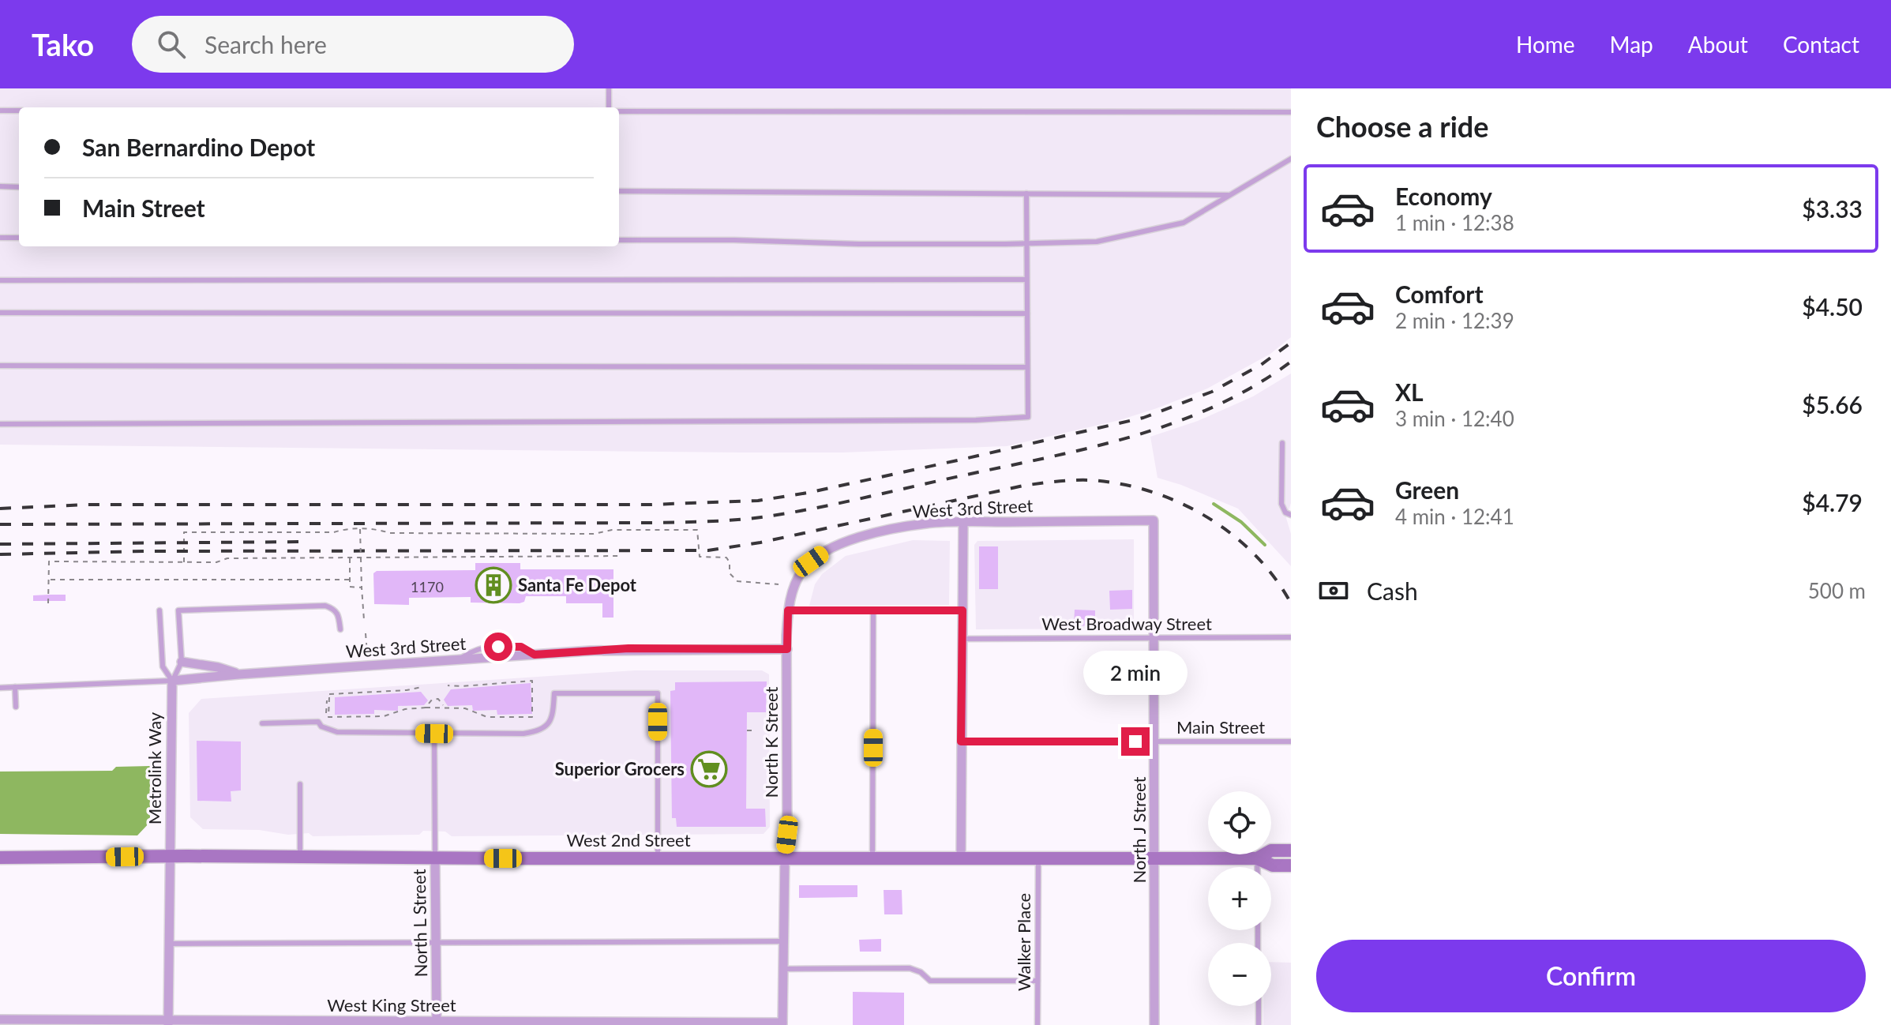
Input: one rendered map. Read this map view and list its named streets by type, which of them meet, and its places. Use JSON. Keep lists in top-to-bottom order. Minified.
{"streets":{"main road":["West 2nd Street"],"street":["West 3rd Street","North K Street","Metrolink Way","North J Street","North L Street","West King Street"],"lane":["West Broadway Street","Main Street","Walker Place"]},"crossings":[["West 3rd Street","North K Street"],["West 3rd Street","Metrolink Way"],["West 3rd Street","North J Street"],["West Broadway Street","North J Street"],["Main Street","North J Street"],["North K Street","West 2nd Street"],["North K Street","West King Street"],["Metrolink Way","West 2nd Street"],["Metrolink Way","West King Street"],["North J Street","West 2nd Street"],["West 2nd Street","North L Street"],["West 2nd Street","Walker Place"],["North L Street","West King Street"]],"places":{"building":["Santa Fe Depot"],"supermarket":["Superior Grocers"]},"house_numbers":["1170"],"page":{"header":"Tako","search":"Search here","nav":["Home","Map","About","Contact"],"heading":"Choose a ride","banner":["San Bernardino Depot","Main Street"],"list":[{"name":"Economy","note":"1 min · 12:38","value":"$3.33"},{"name":"Comfort","note":"2 min · 12:39","value":"$4.50"},{"name":"XL","note":"3 min · 12:40","value":"$5.66"},{"name":"Green","note":"4 min · 12:41","value":"$4.79"}],"pay":["Cash","500 m"],"bubble":"2 min","map_buttons":["+","−"],"buttons":"Confirm"}}
